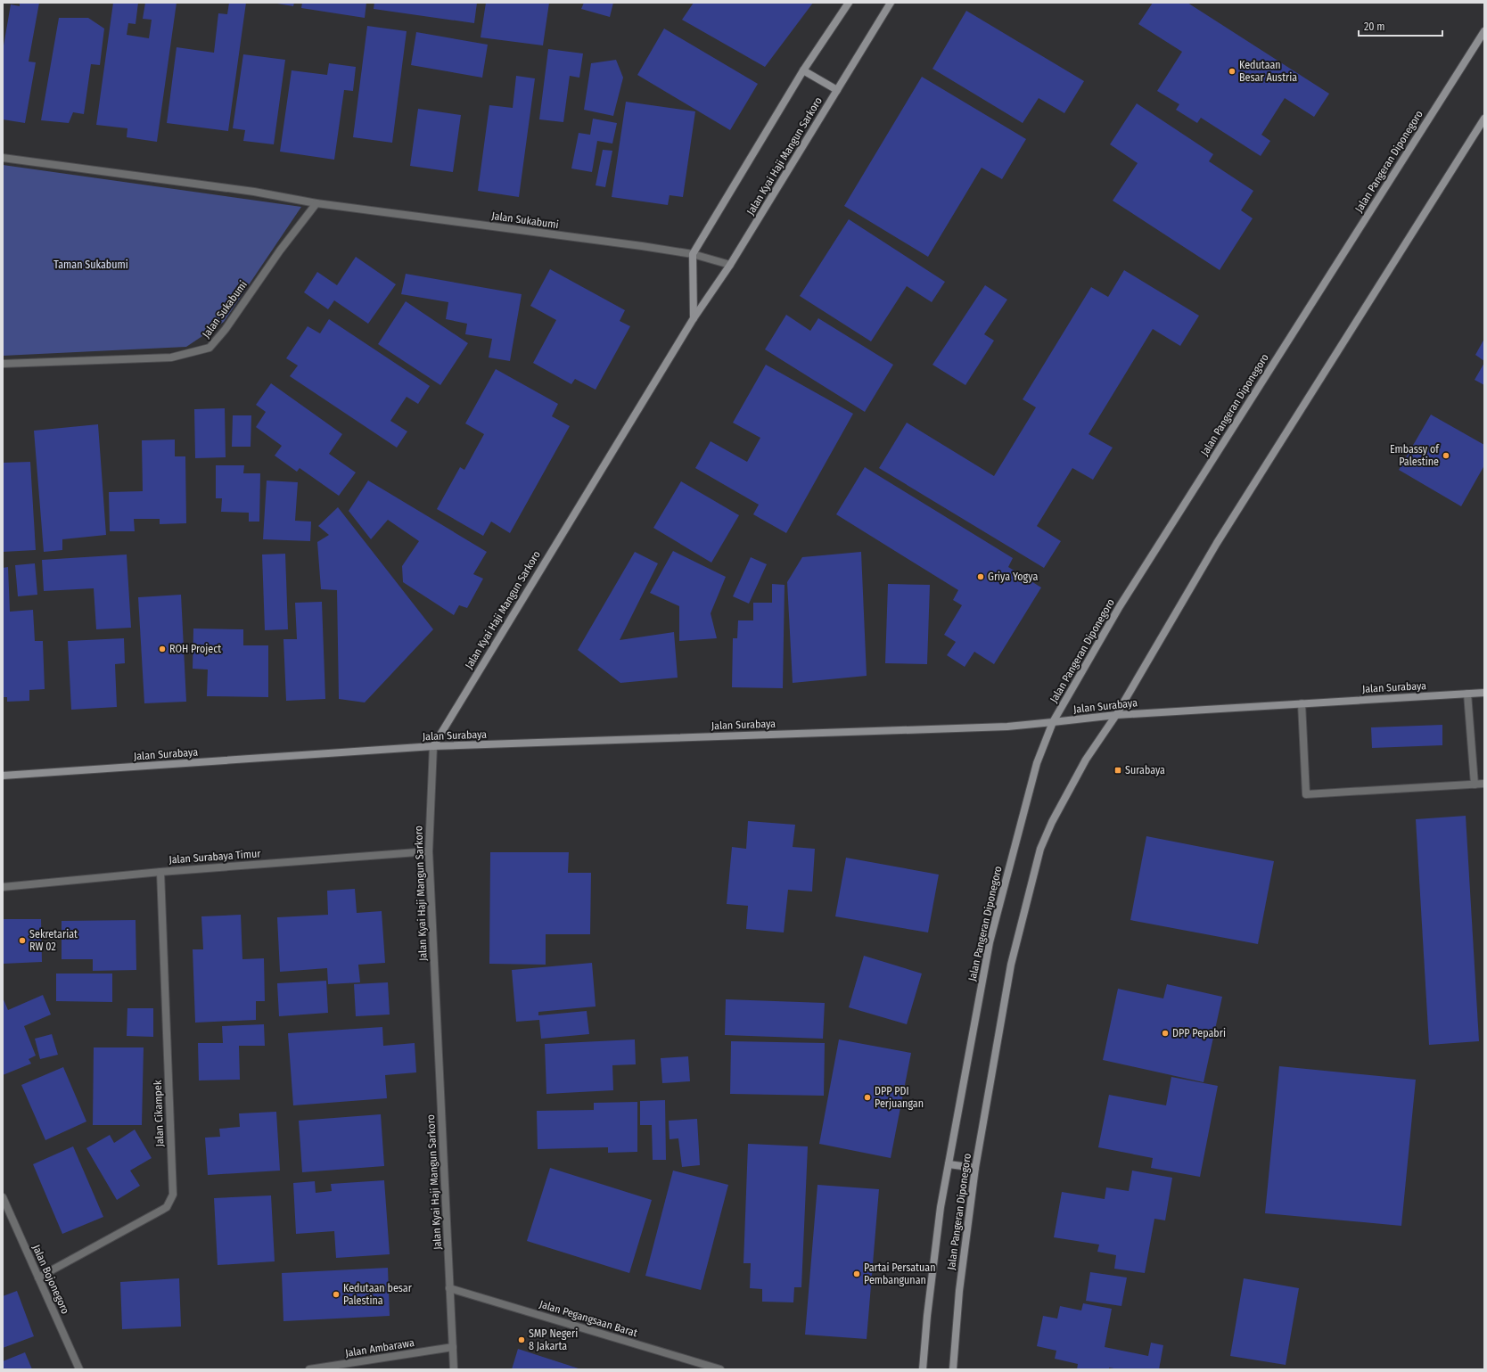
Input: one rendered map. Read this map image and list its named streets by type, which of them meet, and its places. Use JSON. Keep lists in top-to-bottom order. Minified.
{"streets":{"main road":["Jalan Kyai Haji Mangun Sarkoro","Jalan Pangeran Diponegoro","Jalan Surabaya"],"street":["Jalan Sukabumi","Jalan Surabaya Timur","Jalan Cikampek","Jalan Bojonegoro","Jalan Pegangsaan Barat","Jalan Ambarawa"]},"crossings":[["Jalan Kyai Haji Mangun Sarkoro","Jalan Sukabumi"],["Jalan Kyai Haji Mangun Sarkoro","Jalan Surabaya"],["Jalan Kyai Haji Mangun Sarkoro","Jalan Surabaya Timur"],["Jalan Kyai Haji Mangun Sarkoro","Jalan Pegangsaan Barat"],["Jalan Kyai Haji Mangun Sarkoro","Jalan Ambarawa"],["Jalan Pangeran Diponegoro","Jalan Surabaya"],["Jalan Surabaya Timur","Jalan Cikampek"],["Jalan Cikampek","Jalan Bojonegoro"]],"parks":["Taman Sukabumi"],"places":{"other":["Kedutaan Besar Austria","Embassy of Palestine","Griya Yogya","ROH Project","Sekretariat RW 02","DPP Pepabri","DPP PDI Perjuangan","Partai Persatuan Pembangunan","Kedutaan besar Palestina","SMP Negeri 8 Jakarta"],"transit":["Surabaya"]},"scale_bar":"20 m"}
